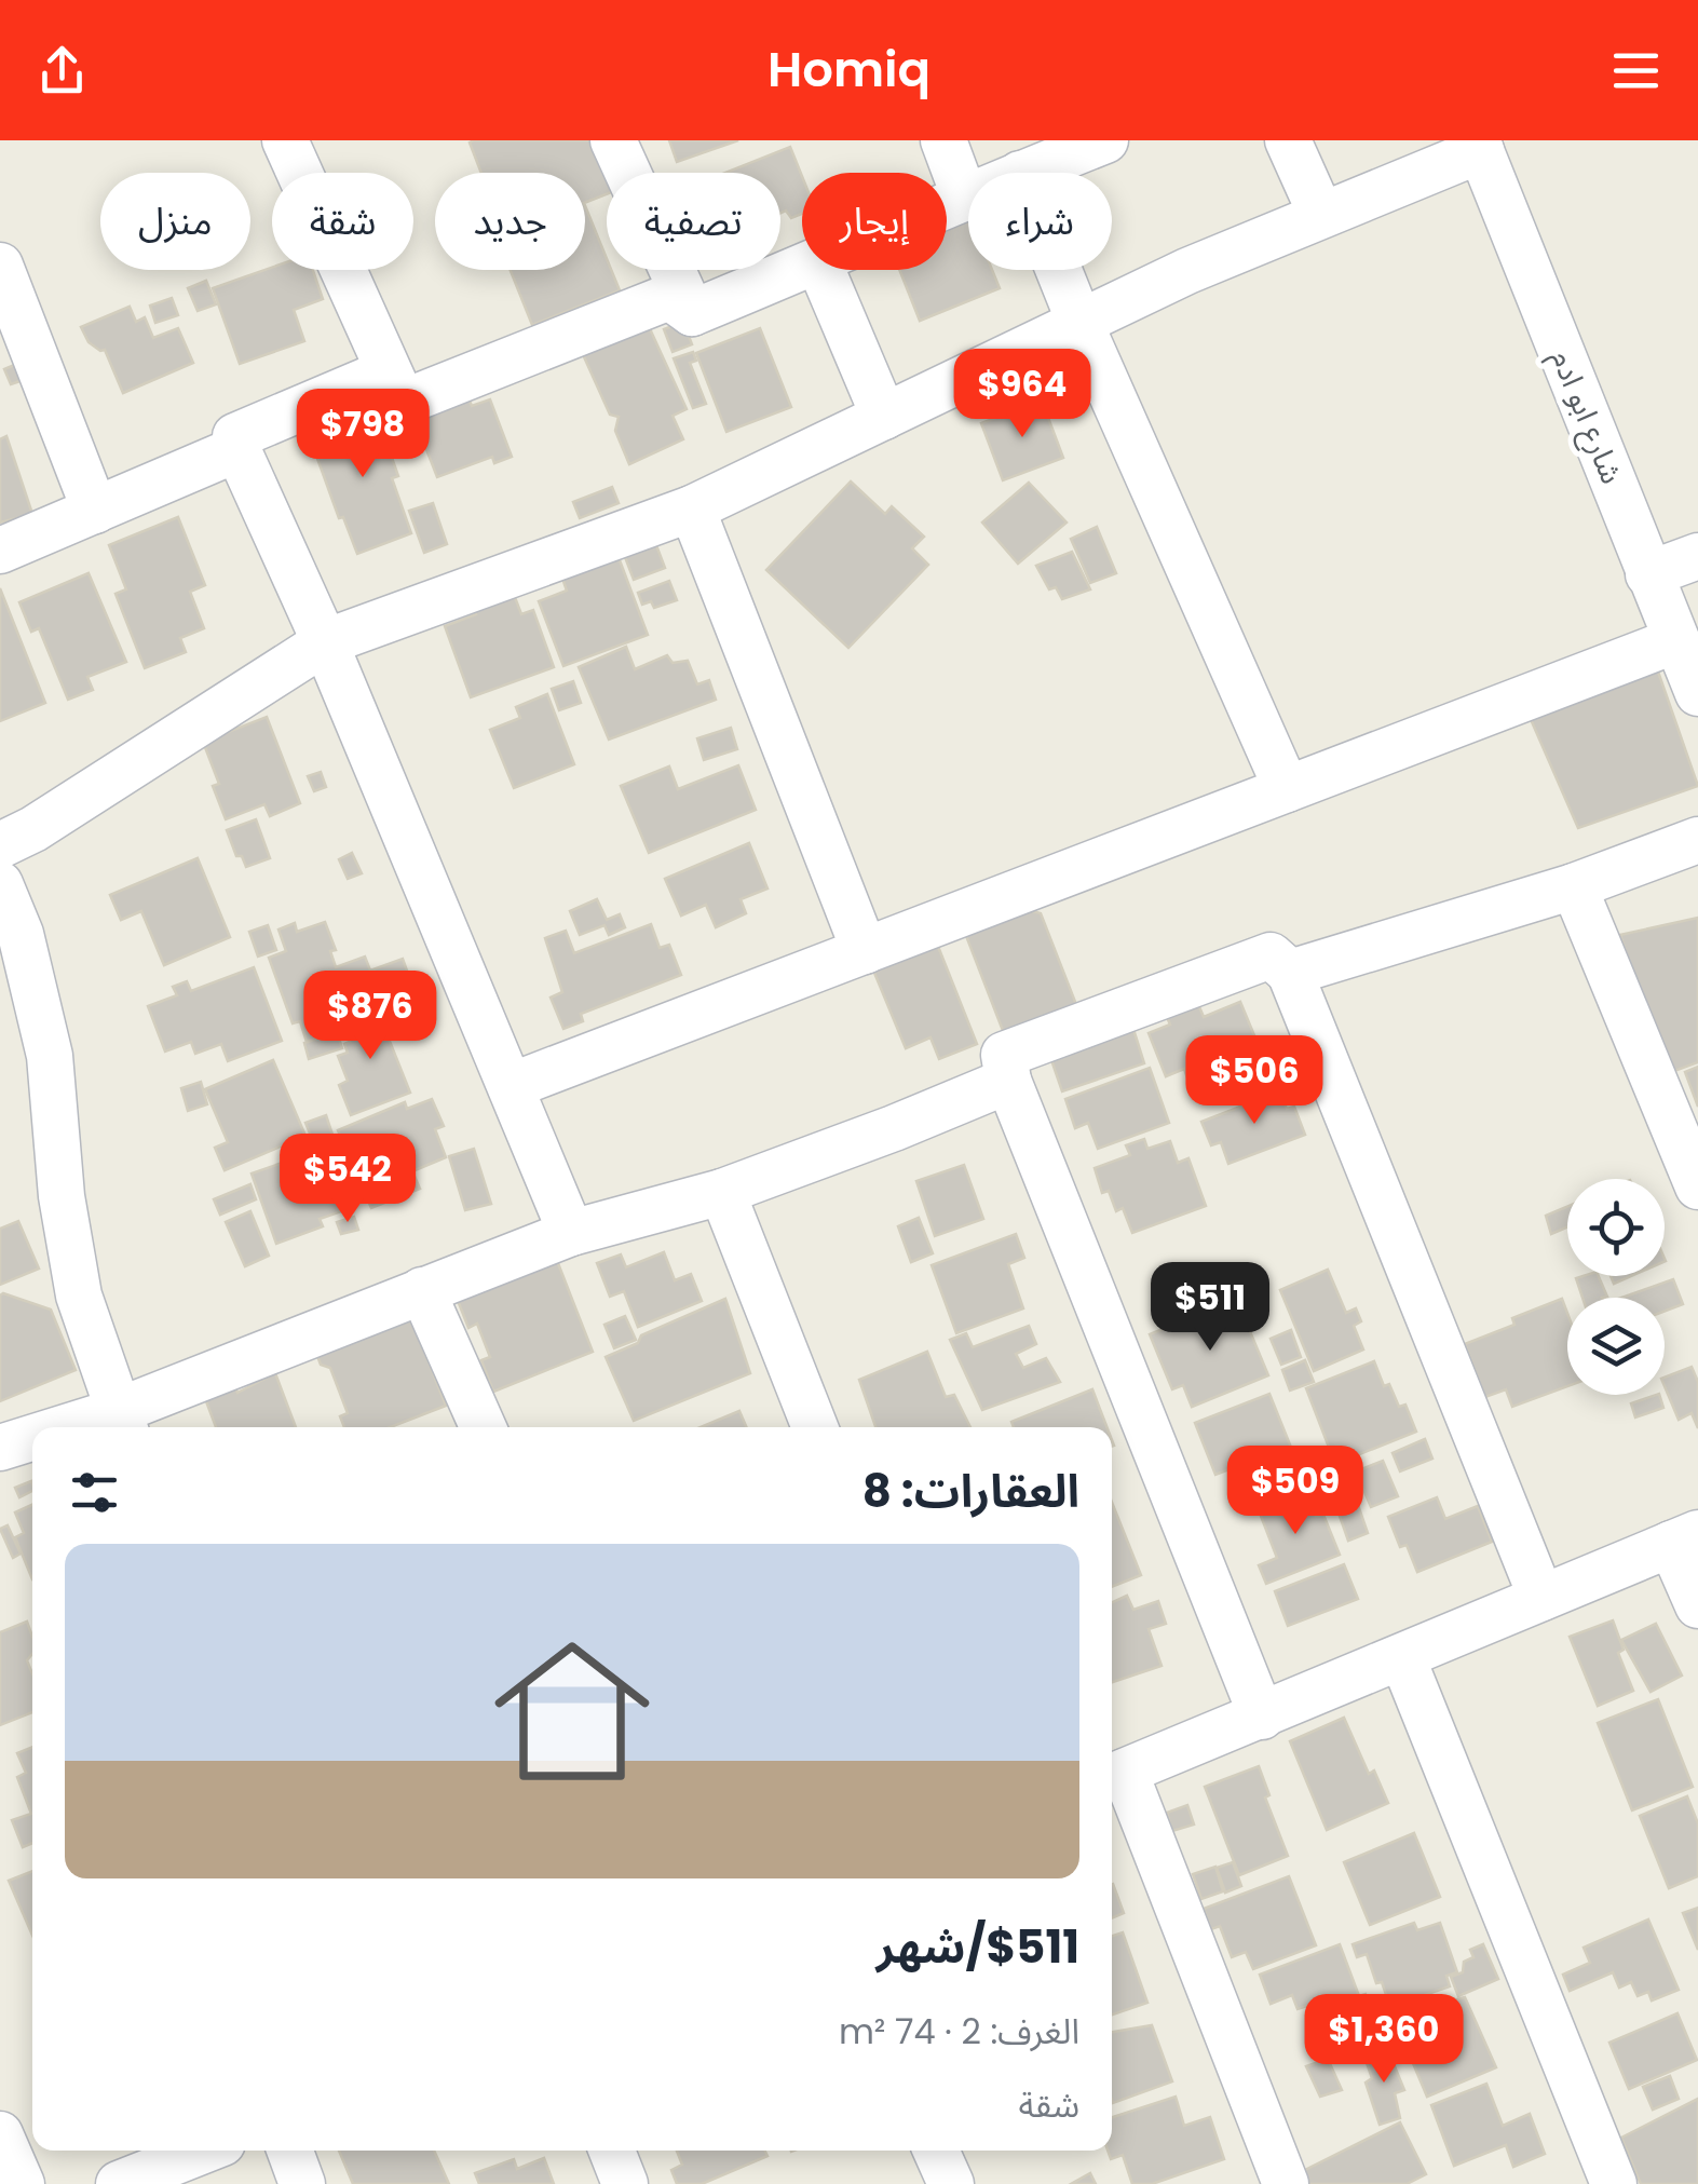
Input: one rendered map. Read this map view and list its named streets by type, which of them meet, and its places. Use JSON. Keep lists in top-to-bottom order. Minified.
{"streets":{"street":["شارع ابو ادم"]},"page":{"header":"Homiq","chip":["شراء","إيجار","تصفية","جديد","شقة","منزل"],"price":["$964","$798","$876","$506","$542","$511","$509","$1,360"],"heading":"العقارات: 8","list":[{"name":"$511/شهر","note":"الغرف: 2 · 74 m² · شقة"}]}}
